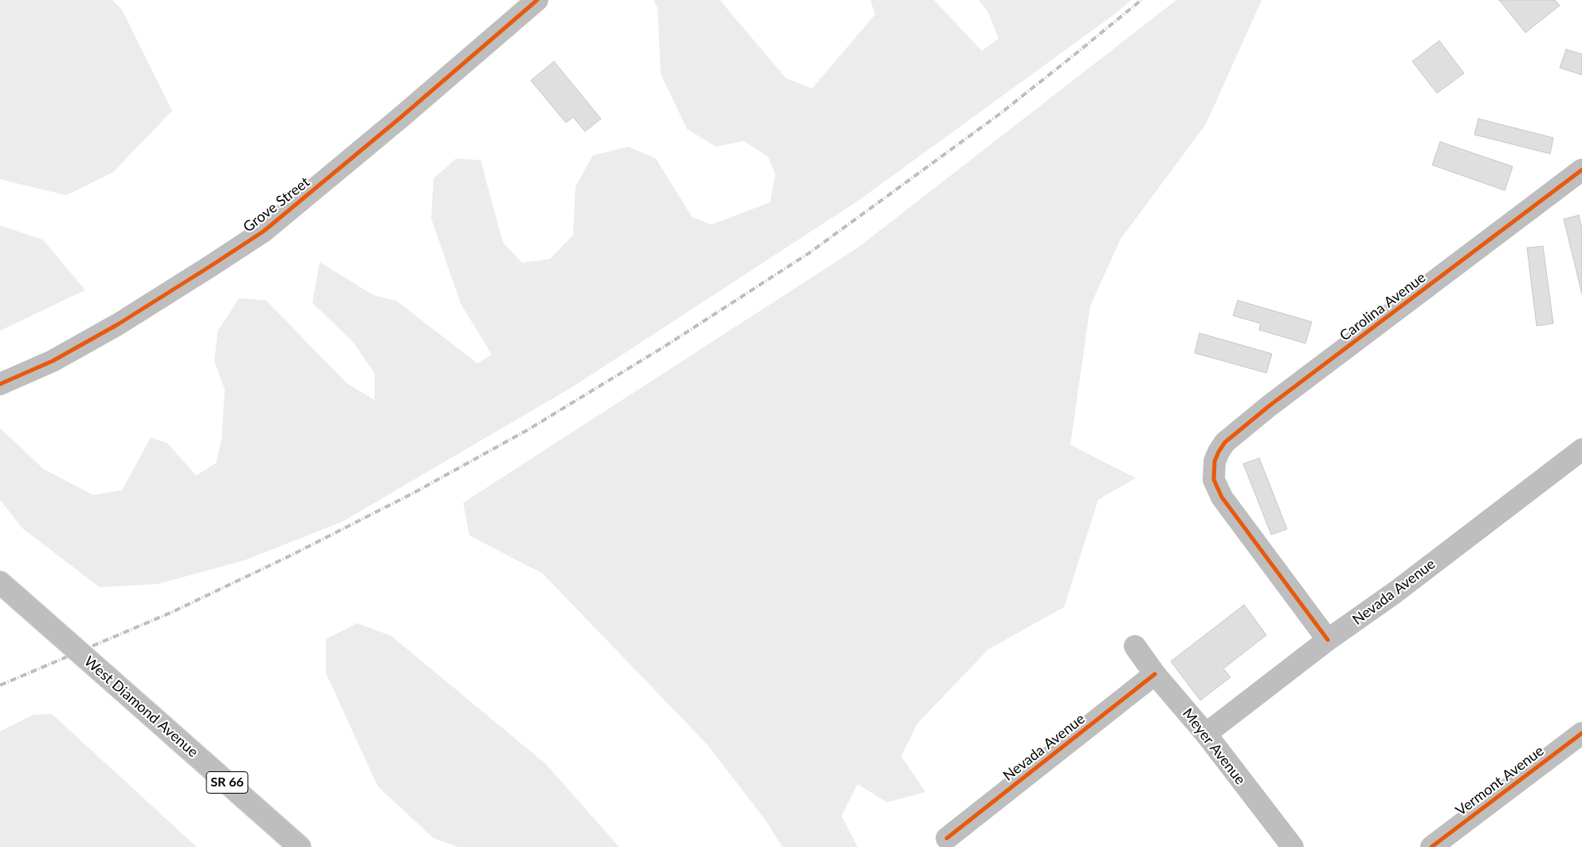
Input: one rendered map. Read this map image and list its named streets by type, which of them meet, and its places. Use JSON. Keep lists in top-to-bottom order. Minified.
{"streets":{"street":["Grove Street","Carolina Avenue","Nevada Avenue","West Diamond Avenue","Meyer Avenue","Vermont Avenue","SR 66"]},"crossings":[["Carolina Avenue","Nevada Avenue"],["Nevada Avenue","Meyer Avenue"]]}
